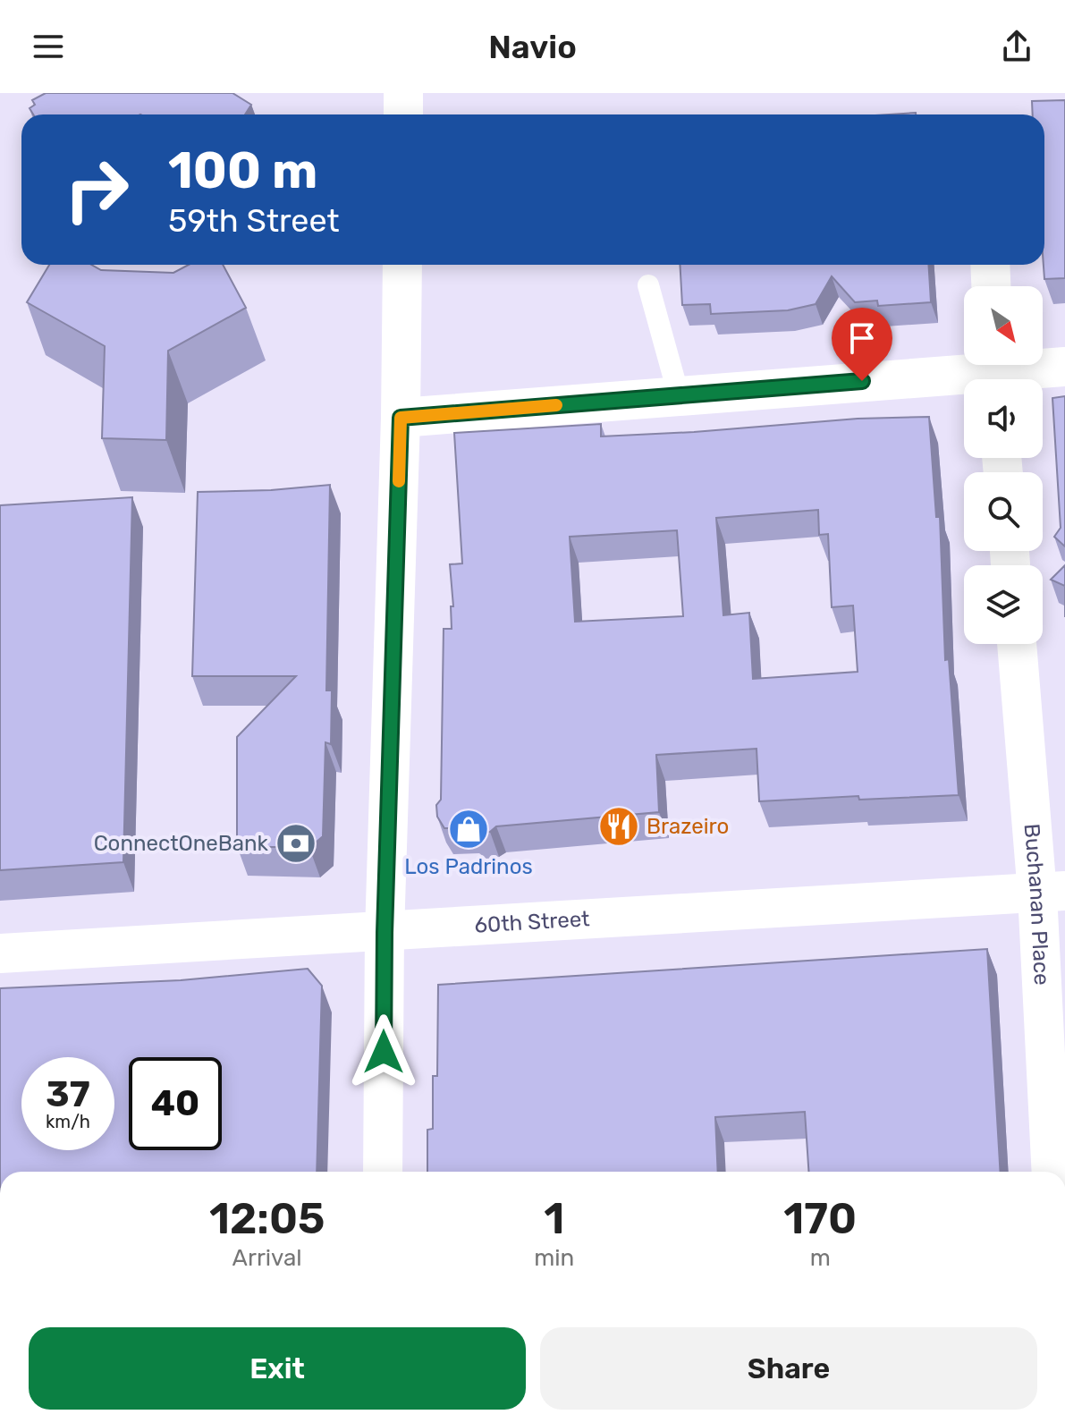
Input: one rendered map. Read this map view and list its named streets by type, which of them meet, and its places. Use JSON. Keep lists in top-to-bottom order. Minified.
{"streets":{"street":["Buchanan Place","60th Street"]},"crossings":[["Buchanan Place","60th Street"]],"places":{"restaurant":["Brazeiro"],"shop":["Los Padrinos"],"bank":["ConnectOneBank"]},"north":"bottom right","page":{"header":"Navio","turn":["100 m","59th Street"],"speed":"37 km/h","limit":"40","eta":["12:05","Arrival","1","min","170","m"],"buttons":["Exit","Share"]}}
